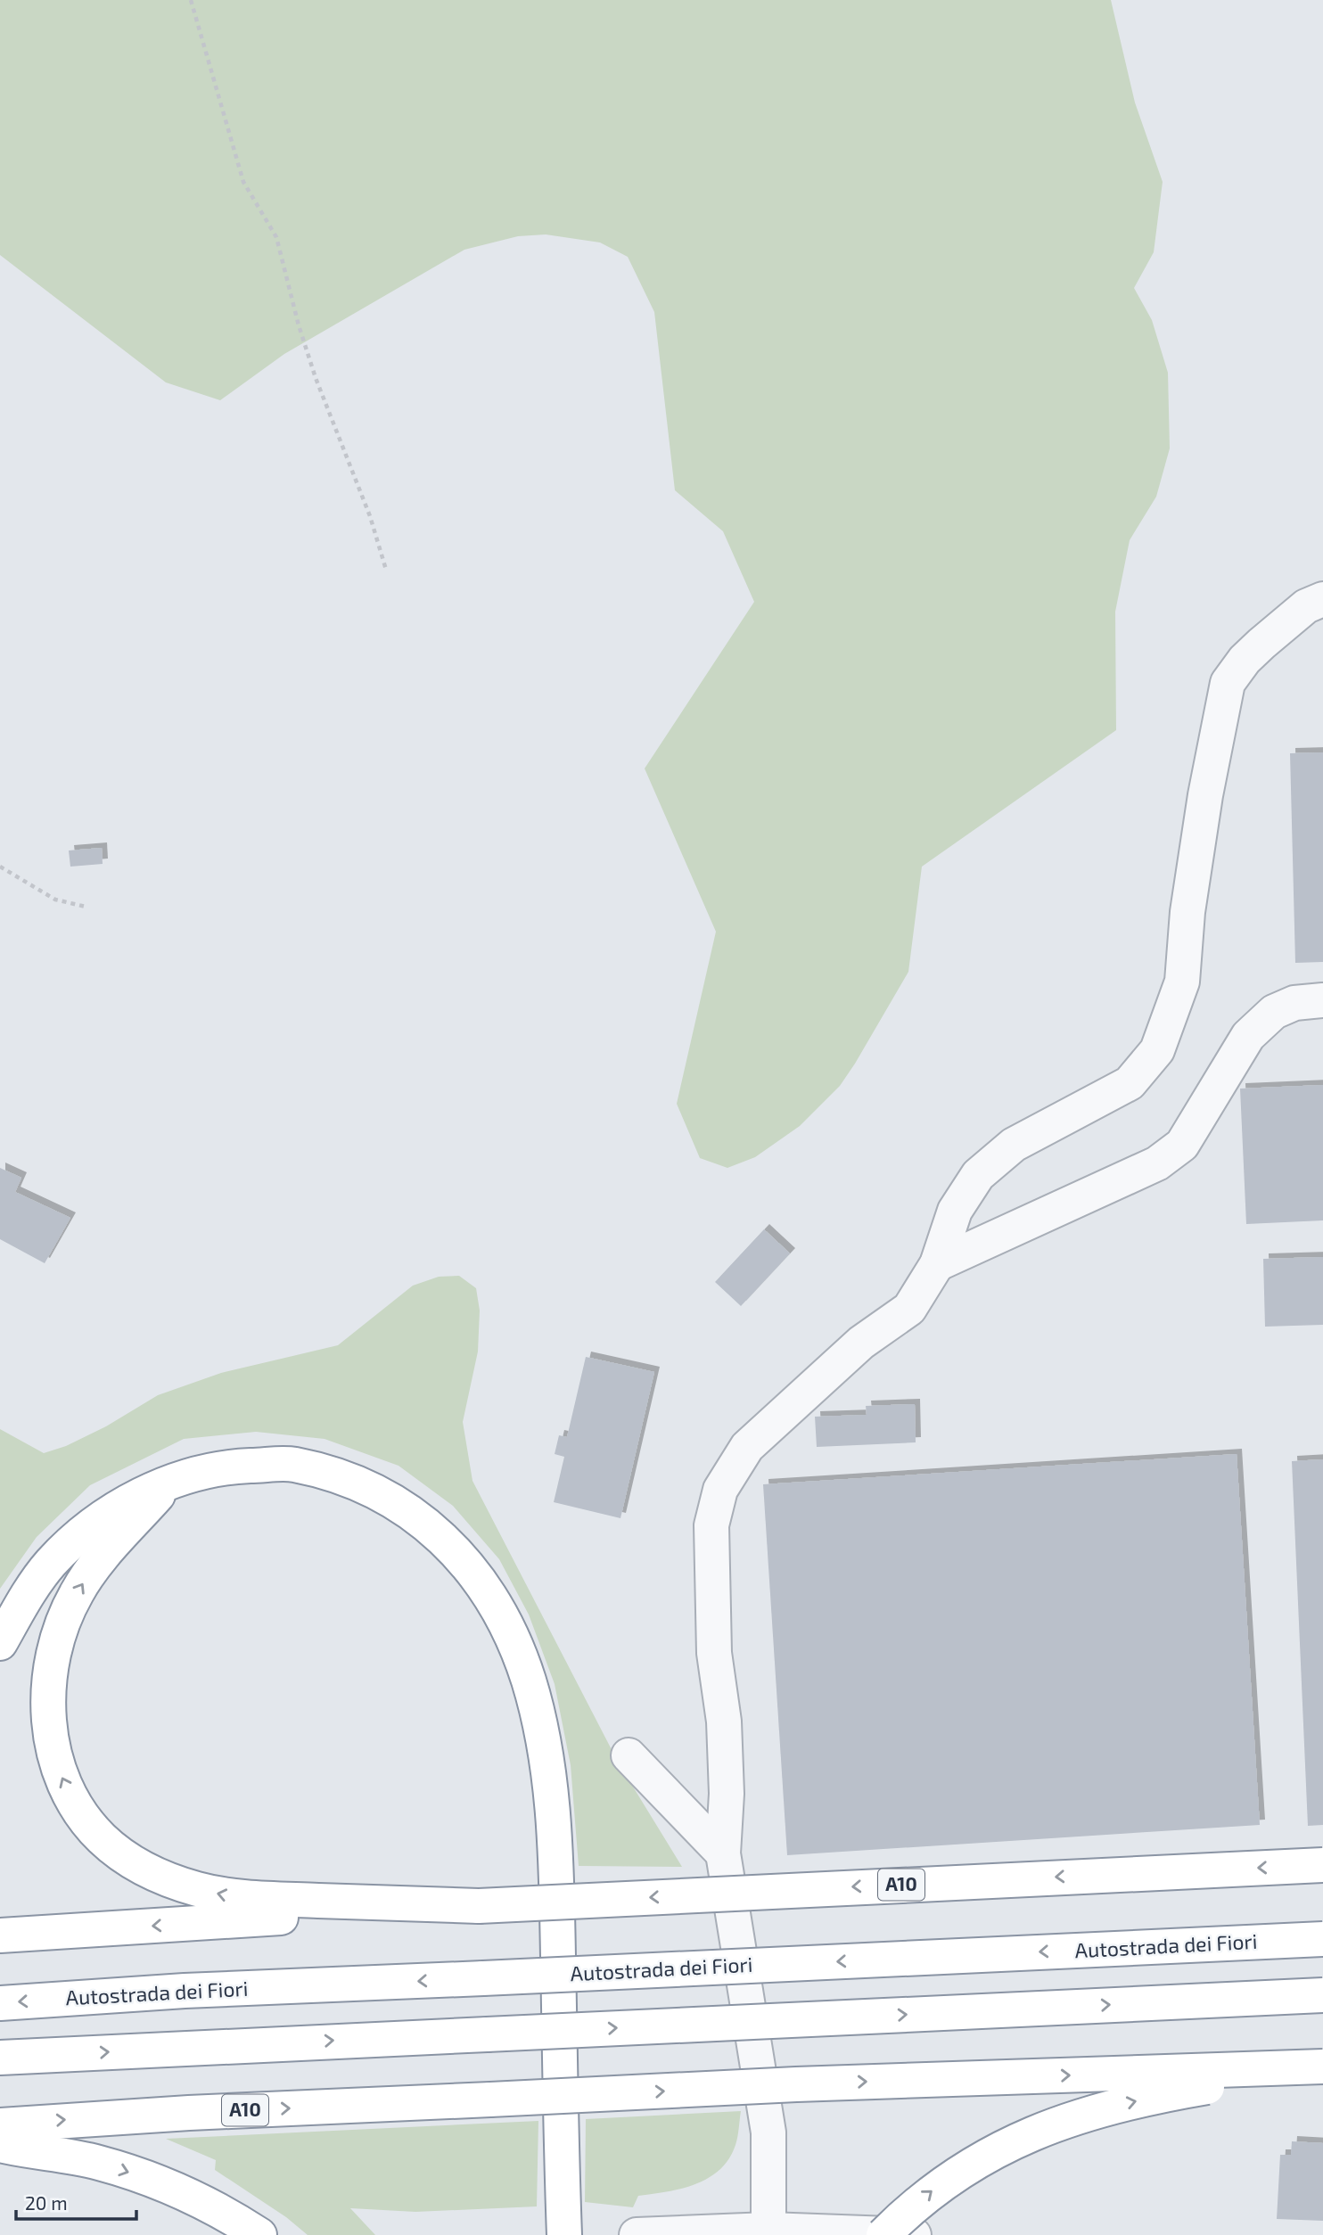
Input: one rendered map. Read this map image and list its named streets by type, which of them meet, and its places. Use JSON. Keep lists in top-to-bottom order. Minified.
{"streets":{"highway":["A10","Autostrada dei Fiori"]},"scale_bar":"20 m"}
